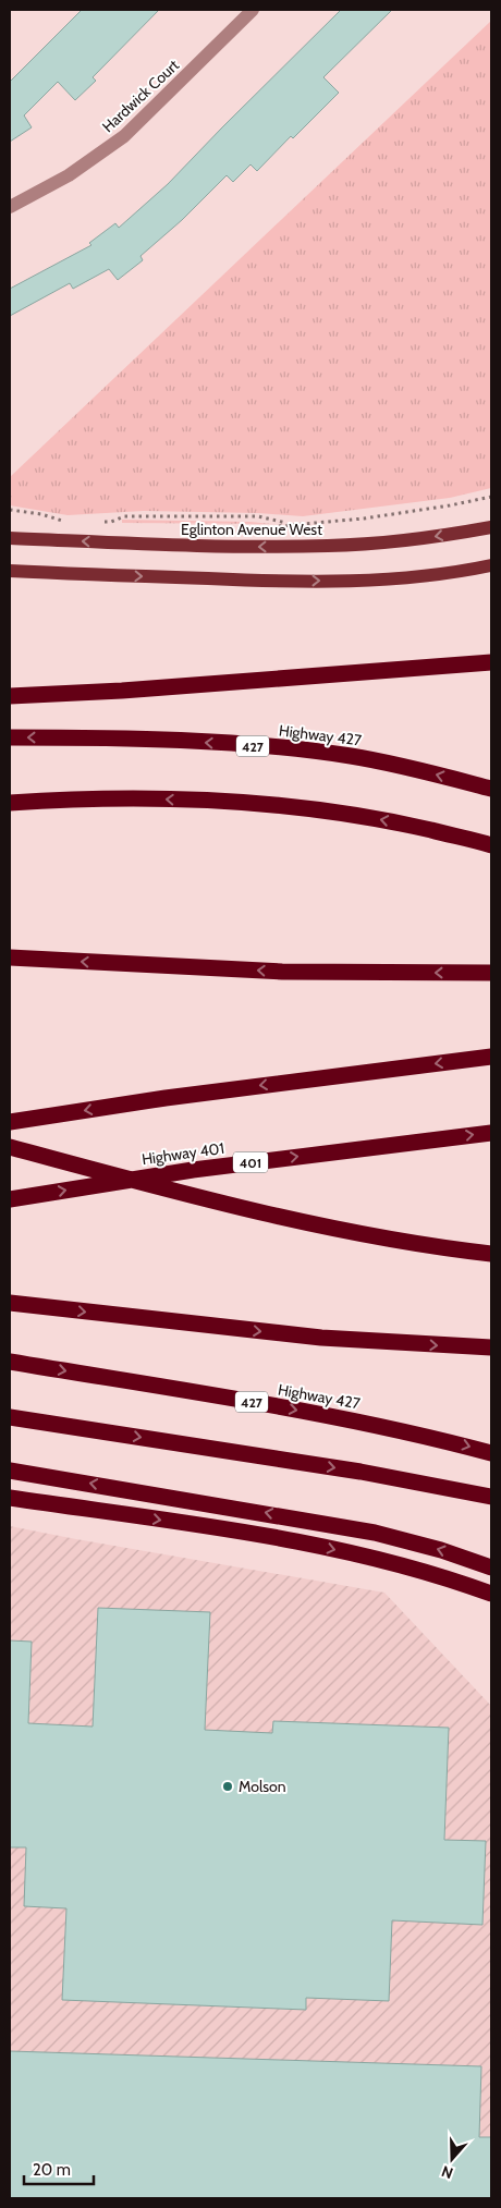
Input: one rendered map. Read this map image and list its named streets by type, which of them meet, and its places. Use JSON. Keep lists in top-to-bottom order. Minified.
{"streets":{"highway":["Highway 427","427","Highway 401","401"],"main road":["Eglinton Avenue West"],"street":["Hardwick Court"]},"places":["Molson"],"scale_bar":"20 m","north":"bottom"}
